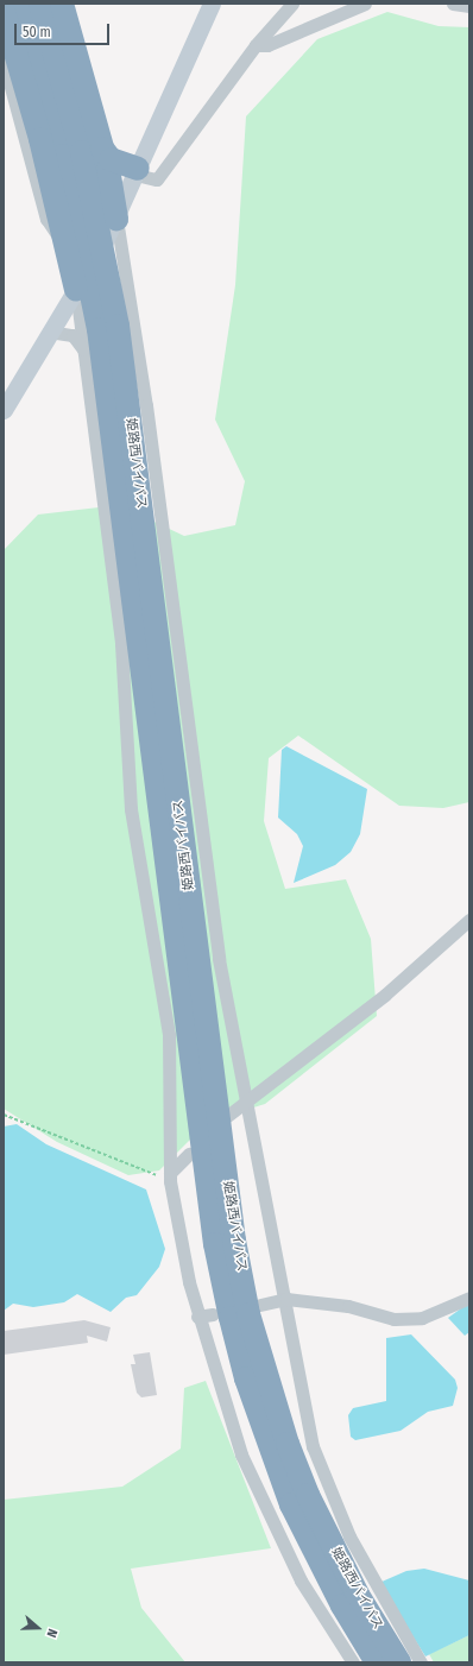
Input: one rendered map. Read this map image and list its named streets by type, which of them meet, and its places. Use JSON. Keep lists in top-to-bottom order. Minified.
{"streets":{"highway":["姫路西バイパス"]},"scale_bar":"50 m","north":"right"}
